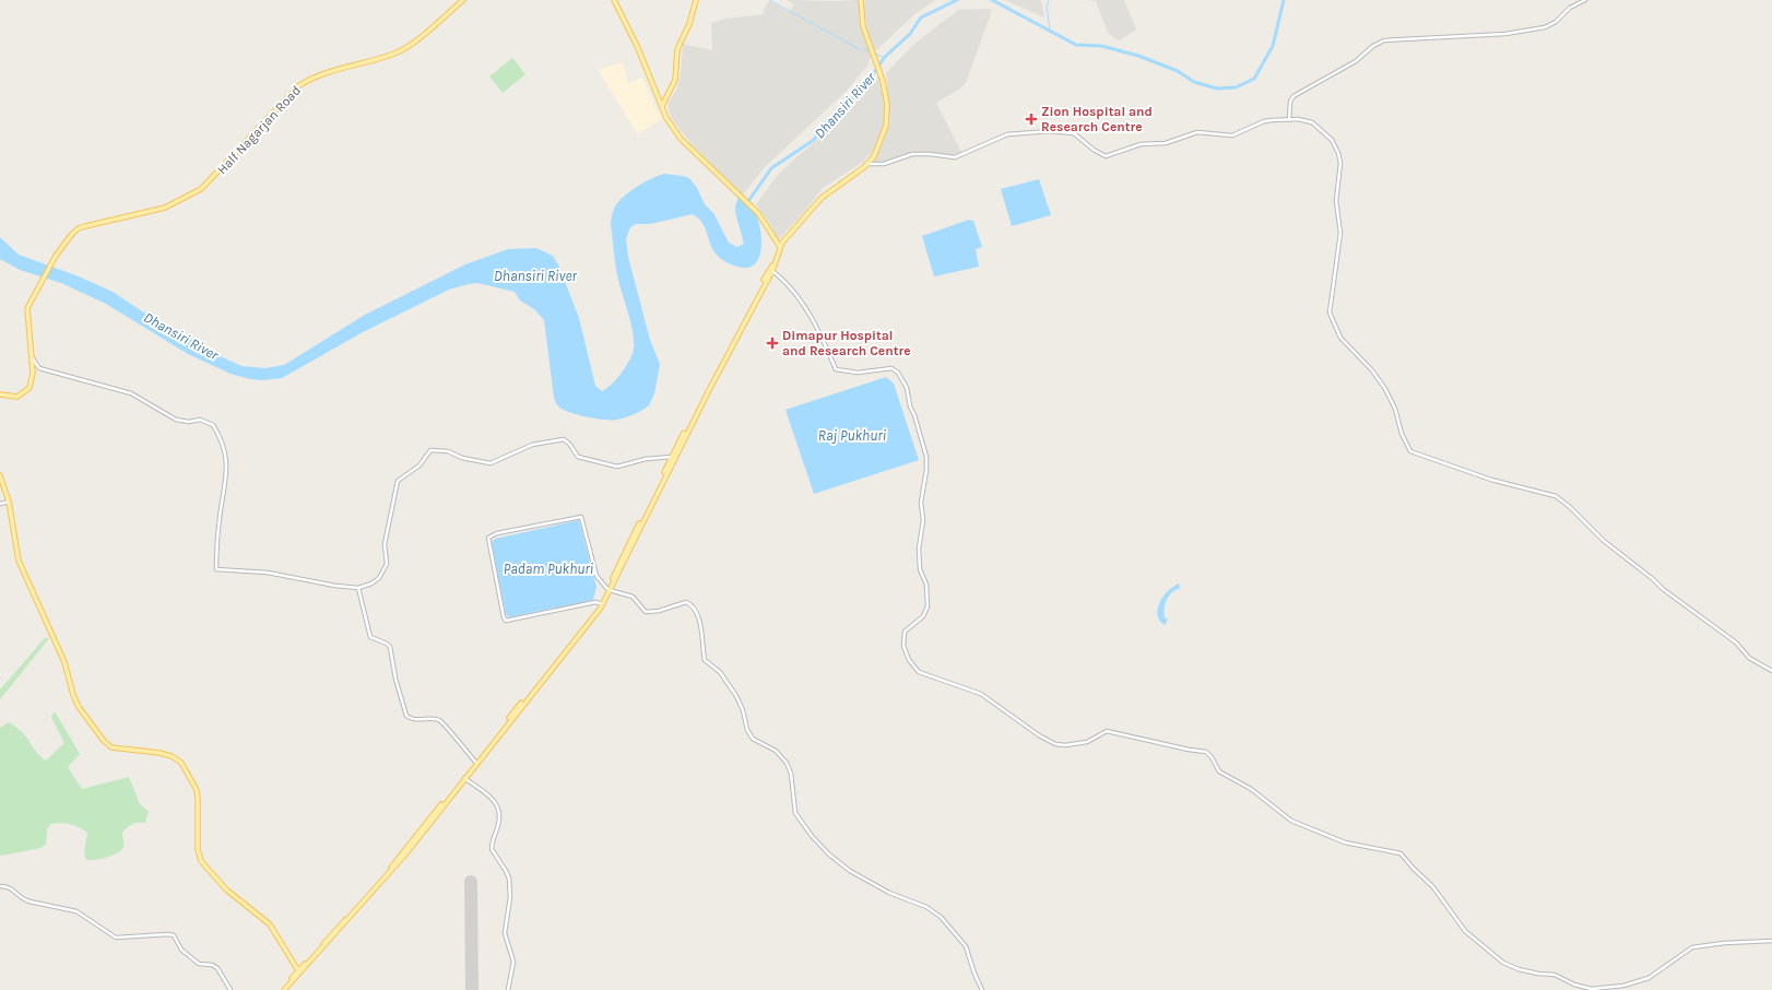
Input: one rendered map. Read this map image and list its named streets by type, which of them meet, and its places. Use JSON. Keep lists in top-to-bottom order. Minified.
{"streets":{"main road":["Half Nagarjan Road"]},"water":["Dhansiri River","Raj Pukhuri","Padam Pukhuri"],"places":{"health":["Zion Hospital and Research Centre","Dimapur Hospital and Research Centre"]}}
